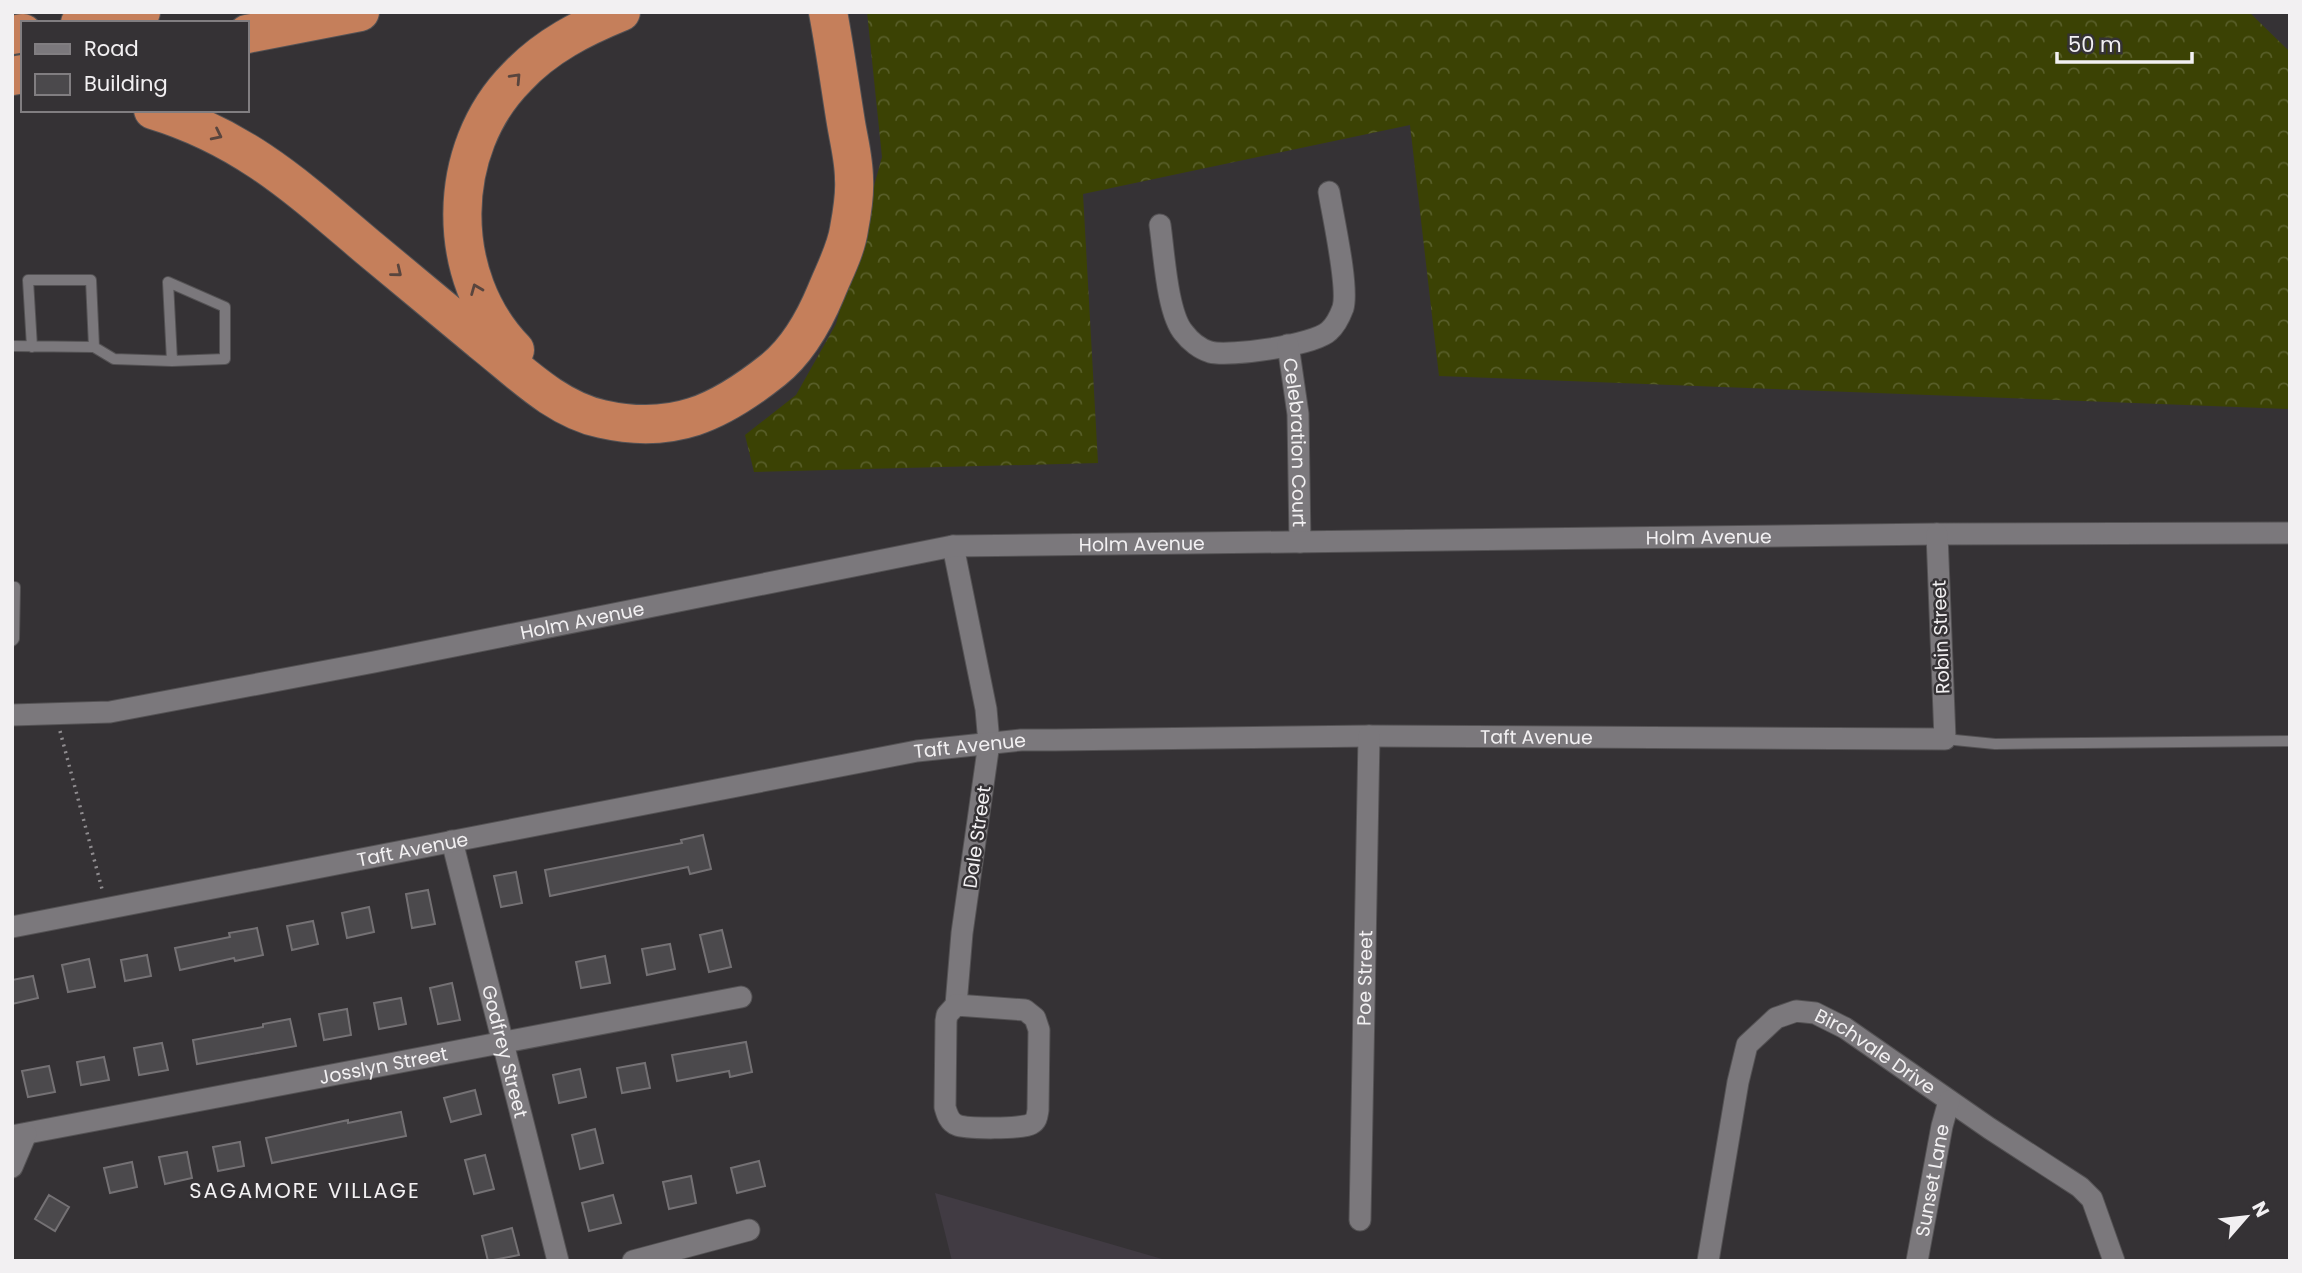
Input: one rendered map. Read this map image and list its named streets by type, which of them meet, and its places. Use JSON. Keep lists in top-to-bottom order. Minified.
{"streets":{"street":["Celebration Court","Holm Avenue","Robin Street","Taft Avenue","Dale Street","Poe Street","Godfrey Street","Birchvale Drive","Josslyn Street","Sunset Lane"]},"crossings":[["Celebration Court","Holm Avenue"],["Holm Avenue","Robin Street"],["Holm Avenue","Dale Street"],["Robin Street","Taft Avenue"],["Taft Avenue","Dale Street"],["Taft Avenue","Poe Street"],["Taft Avenue","Godfrey Street"],["Godfrey Street","Josslyn Street"],["Birchvale Drive","Sunset Lane"]],"districts":["SAGAMORE VILLAGE"],"legend":["Road","Building"],"scale_bar":"50 m","north":"top right"}
